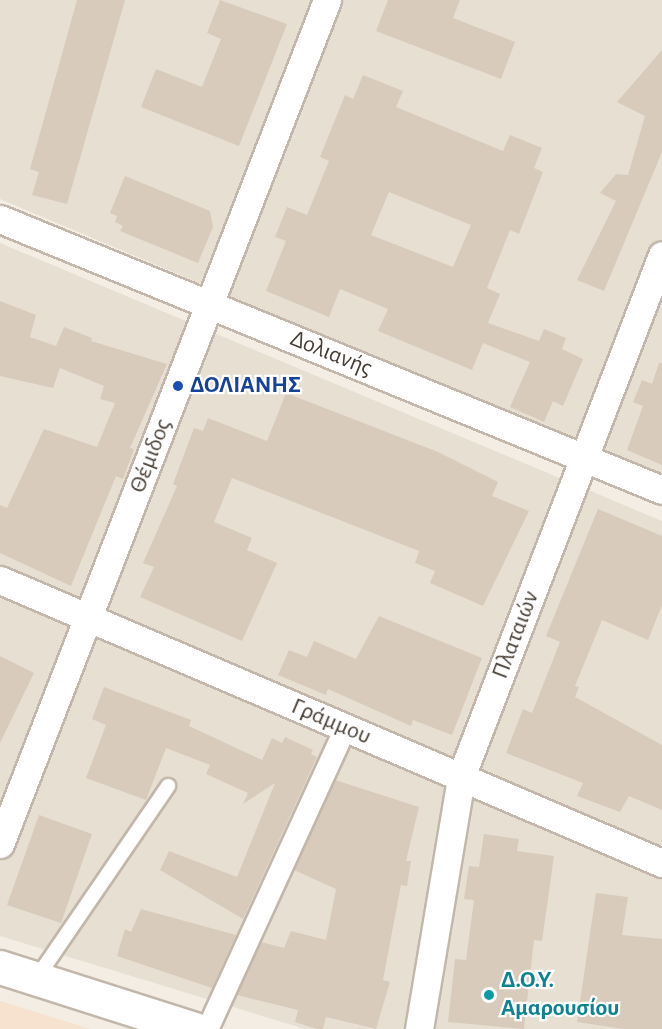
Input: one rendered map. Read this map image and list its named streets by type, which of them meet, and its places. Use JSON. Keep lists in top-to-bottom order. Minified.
{"streets":{"street":["Δολιανής","Θέμιδος","Πλαταιών","Γράμμου"]},"crossings":[["Δολιανής","Θέμιδος"],["Δολιανής","Πλαταιών"],["Θέμιδος","Γράμμου"],["Πλαταιών","Γράμμου"]],"places":["ΔΟΛΙΑΝΗΣ","Δ.Ο.Υ. Αμαρουσίου"]}
